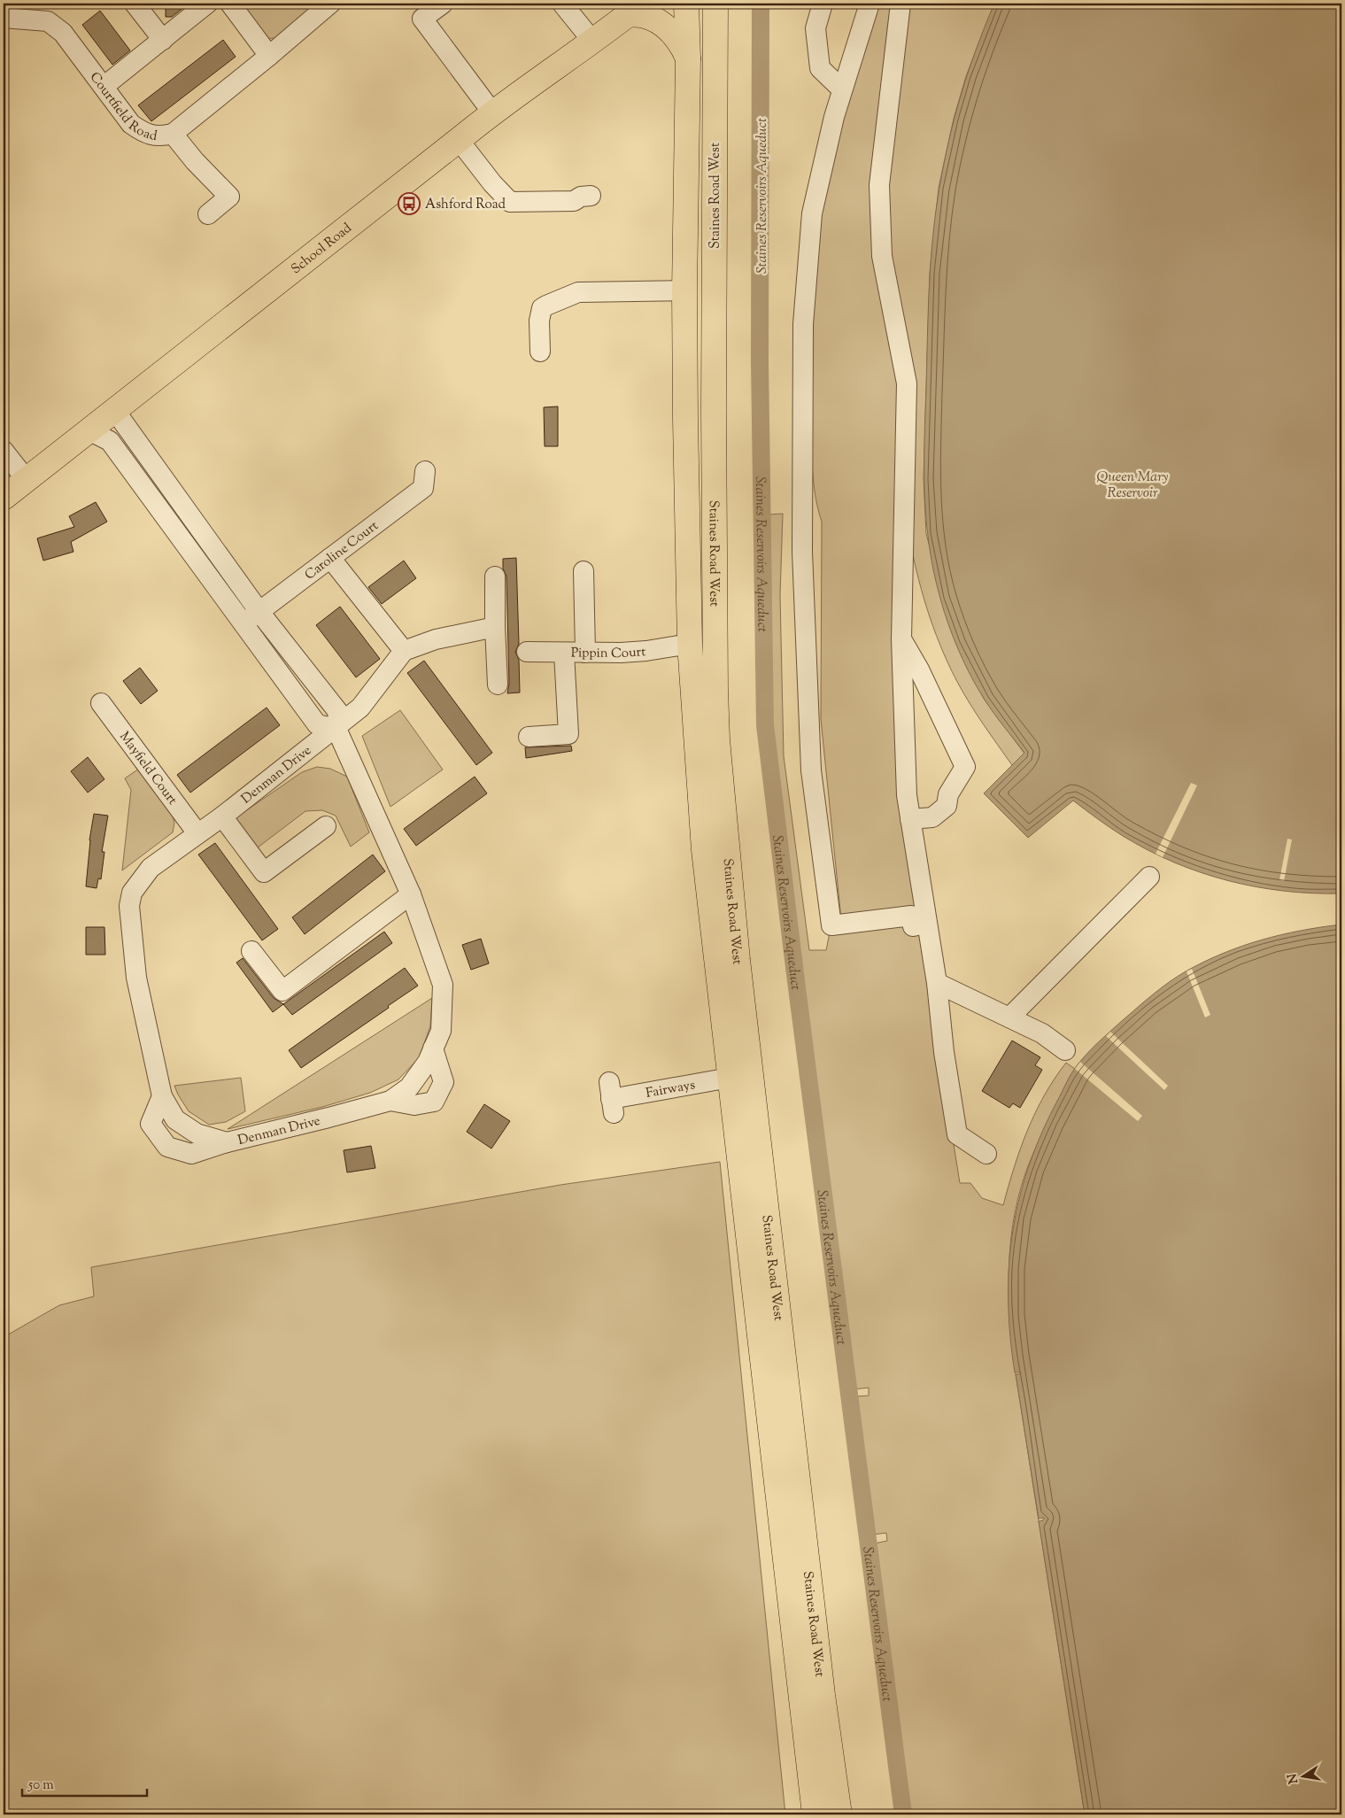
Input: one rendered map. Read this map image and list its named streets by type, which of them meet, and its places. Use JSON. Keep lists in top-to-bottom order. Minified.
{"streets":{"main road":["Staines Road West","School Road"],"street":["Courtfield Road","Caroline Court","Pippin Court","Mayfield Court","Denman Drive","Fairways"]},"crossings":[["Staines Road West","Pippin Court"],["Staines Road West","Fairways"],["School Road","Denman Drive"],["Caroline Court","Denman Drive"],["Mayfield Court","Denman Drive"]],"water":["Staines Reservoirs Aqueduct","Queen Mary Reservoir"],"places":{"bus stop":["Ashford Road"]},"scale_bar":"50 m","north":"left"}
